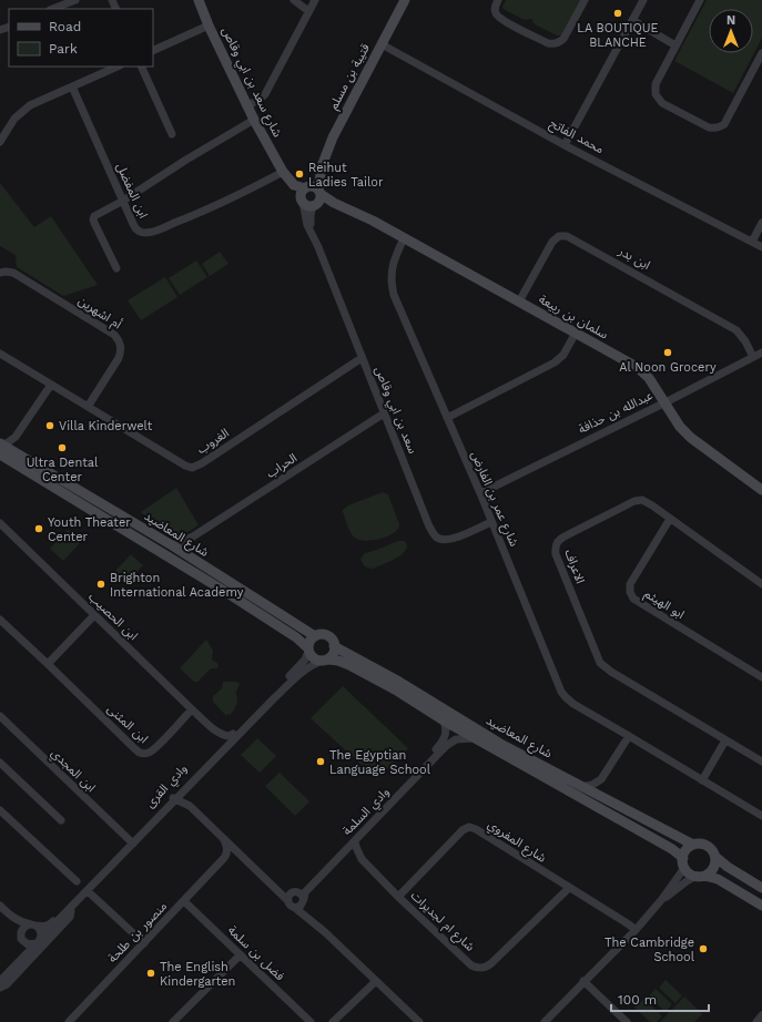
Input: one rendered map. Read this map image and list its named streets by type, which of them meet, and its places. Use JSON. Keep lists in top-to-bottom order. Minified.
{"streets":{"street":["قتيبة بن مسلم","شارع سعد بن ابي وقاص","محمد الفاتح","ابن المفضل","ابن بدر","أم اشهرين","سلمان بن ربيعة","سعد بن ابي وقاص","عبدالله بن حذافة","الغروب","الحراب","شارع عمر بن الفارض","شارع المعاضيد","الاعراف","ابو الهيثم","ابن الحصيب","ابن المثنى","ابن المجدي","وادي القرى","وادي السلمة","شارع المفروي","شارع ام لجديرات","منصور بن طلحة","فضل بن سلمة"]},"crossings":[["قتيبة بن مسلم","شارع سعد بن ابي وقاص"],["قتيبة بن مسلم","محمد الفاتح"],["قتيبة بن مسلم","سلمان بن ربيعة"],["شارع سعد بن ابي وقاص","ابن المفضل"],["ابن بدر","سلمان بن ربيعة"],["ابن بدر","عبدالله بن حذافة"],["أم اشهرين","الغروب"],["سلمان بن ربيعة","عبدالله بن حذافة"],["سلمان بن ربيعة","شارع عمر بن الفارض"],["سعد بن ابي وقاص","الغروب"],["سعد بن ابي وقاص","الحراب"],["سعد بن ابي وقاص","شارع عمر بن الفارض"],["عبدالله بن حذافة","شارع عمر بن الفارض"],["الحراب","شارع المعاضيد"],["شارع المعاضيد","وادي القرى"],["شارع المعاضيد","وادي السلمة"],["الاعراف","ابو الهيثم"],["ابن الحصيب","ابن المثنى"],["ابن الحصيب","وادي القرى"],["ابن المجدي","وادي القرى"],["شارع المفروي","شارع ام لجديرات"],["منصور بن طلحة","فضل بن سلمة"]],"places":["LA BOUTIQUE BLANCHE","Reihut Ladies Tailor","Al Noon Grocery","Villa Kinderwelt","Ultra Dental Center","Youth Theater Center","Brighton International Academy","The Egyptian Language School","The Cambridge School","The English Kindergarten"],"legend":["Road","Park"],"scale_bar":"100 m","north":"top"}
